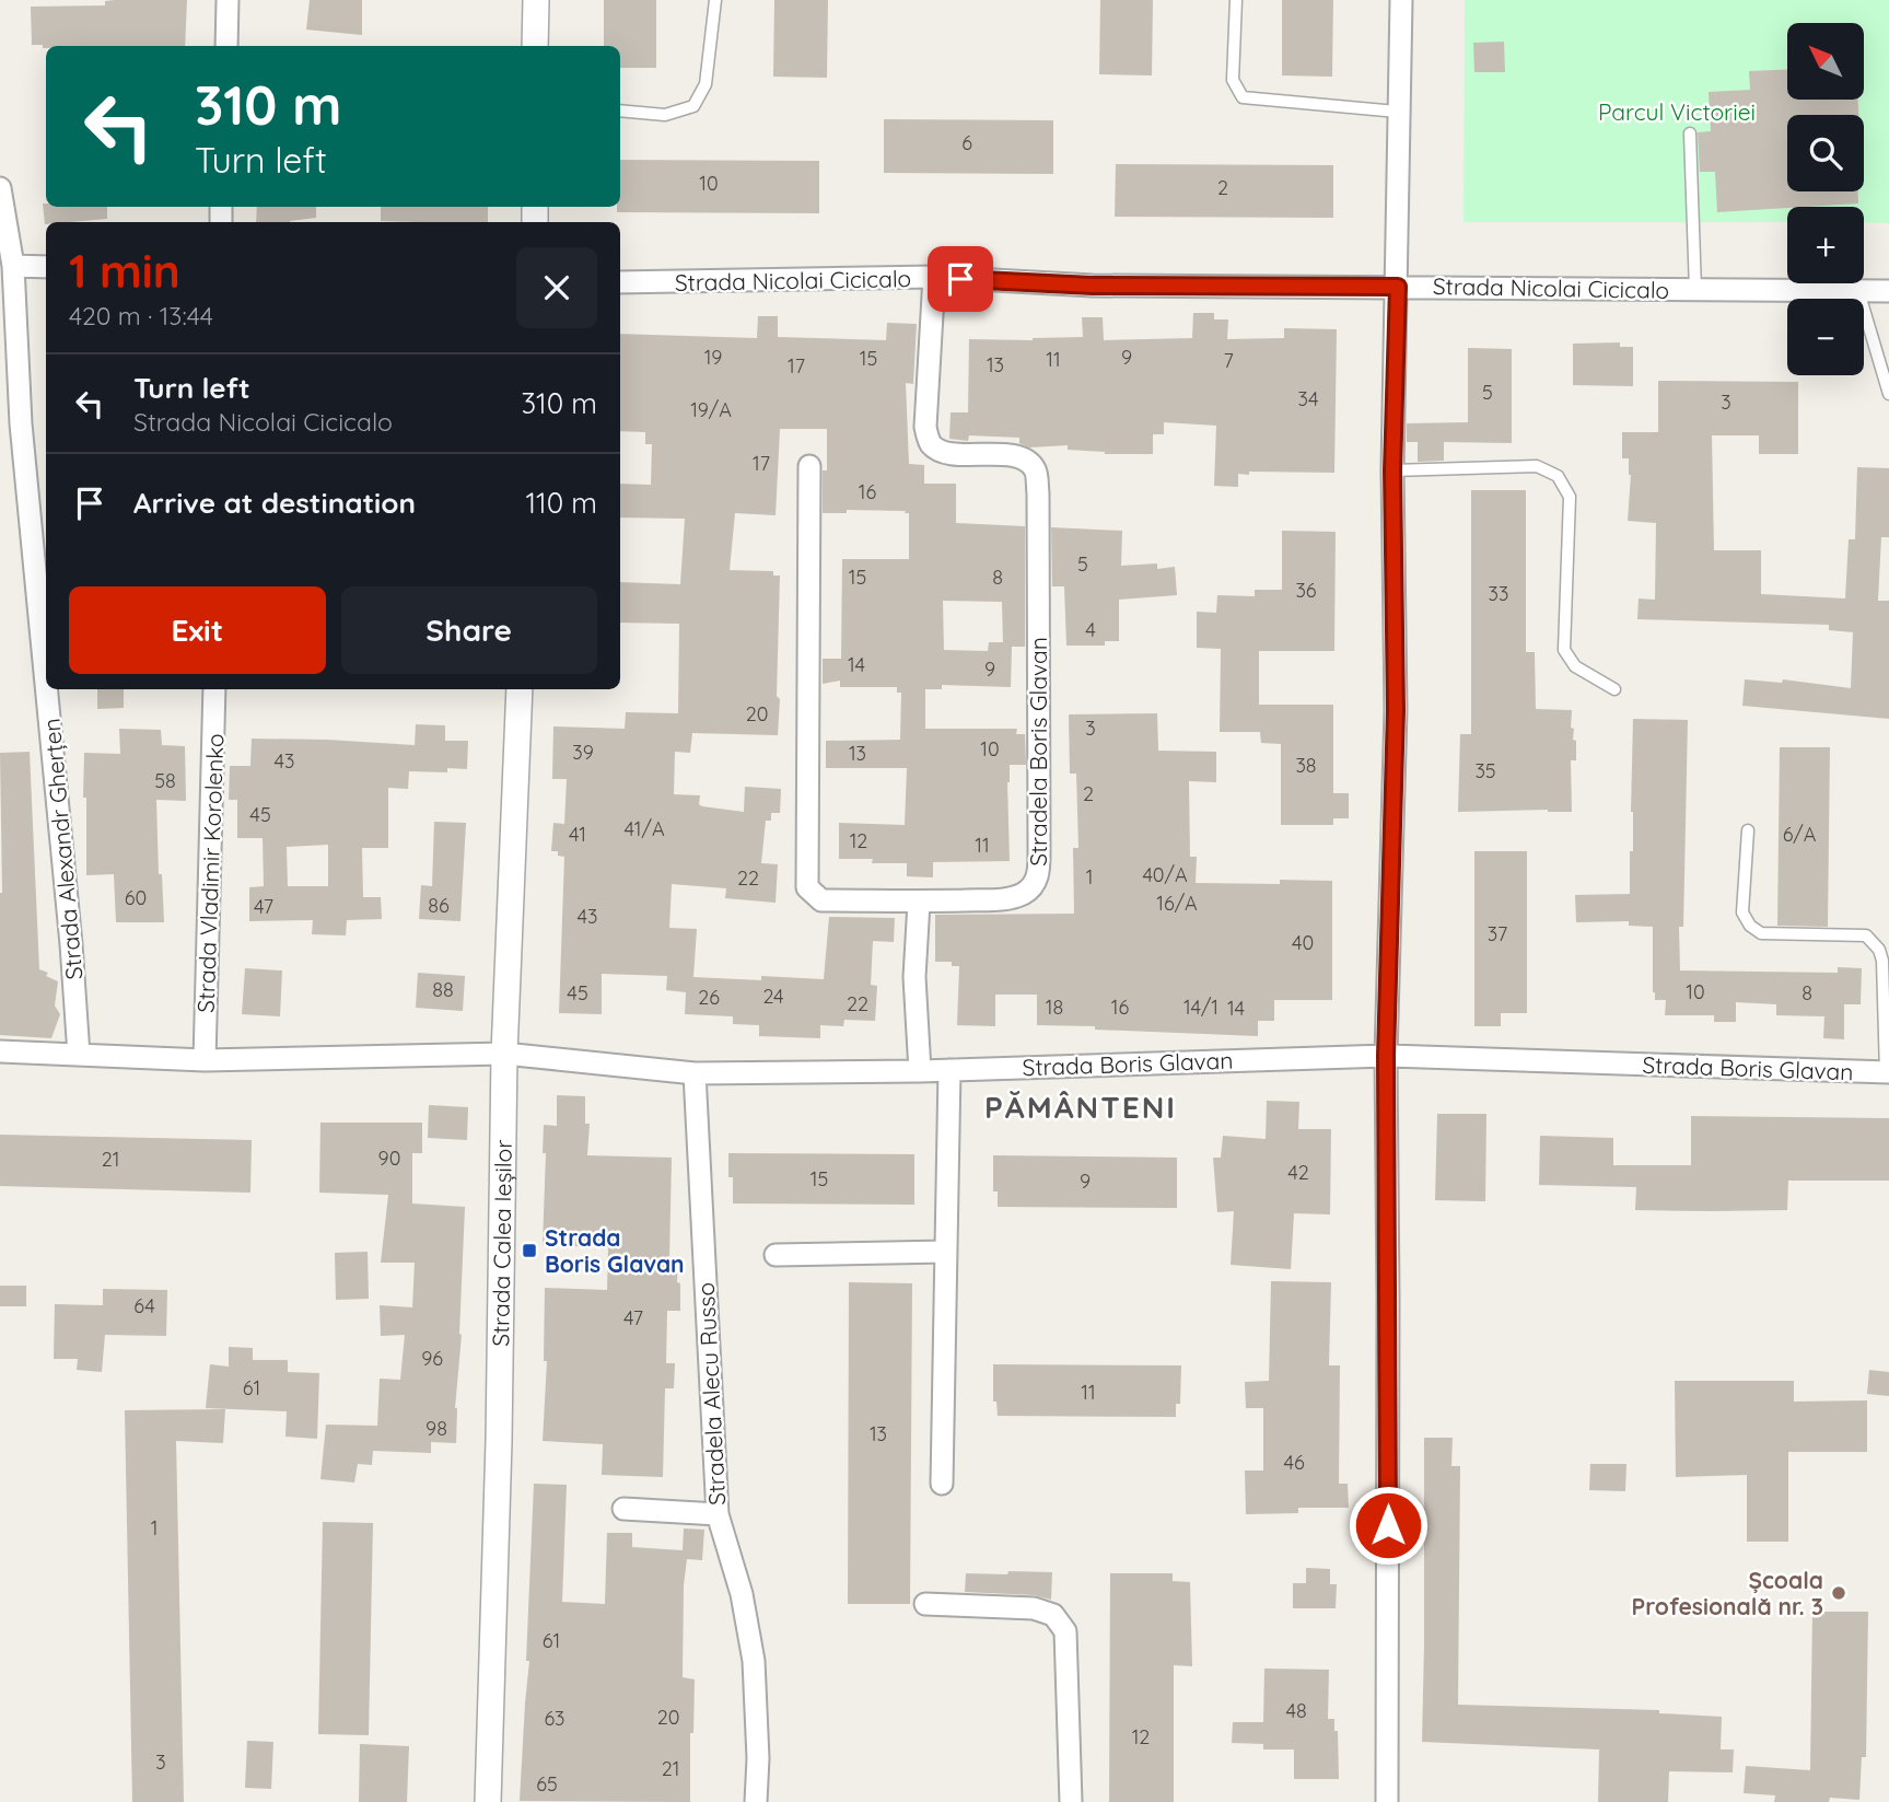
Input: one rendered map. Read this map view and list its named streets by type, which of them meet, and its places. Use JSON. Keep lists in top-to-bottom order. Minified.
{"streets":{"street":["Strada Nicolai Cicicalo","Stradela Boris Glavan","Strada Alexandr Gherțen","Strada Vladimir Korolenko","Strada Boris Glavan","Strada Calea Ieșilor","Stradela Alecu Russo"]},"crossings":[["Strada Nicolai Cicicalo","Stradela Boris Glavan"],["Strada Alexandr Gherțen","Strada Boris Glavan"],["Strada Vladimir Korolenko","Strada Boris Glavan"],["Strada Boris Glavan","Strada Calea Ieșilor"],["Strada Boris Glavan","Stradela Alecu Russo"]],"districts":["PĂMÂNTENI"],"parks":["Parcul Victoriei"],"places":{"transit":["Strada Boris Glavan"],"other":["Școala Profesională nr. 3"]},"house_numbers":["6","10","2","19","9","15","11","7","13","17","5","34","3","19/A","17","16","5","15","8","36","33","4","14","9","20","3","10","39","13","43","38","35","58","2","45","41/A","41","6/A","12","11","40/A","1","22","60","16/A","86","47","43","37","40","88","10","45","8","24","26","22","18","16","14/1","14","90","21","42","15","9","64","47","96","61","11","98","13","46","1","61","48","20","63","12","3","21","65"],"north":"top left","page":{"map_buttons":["+","−"],"turn":["310 m","Turn left"],"heading":["1 min","420 m · 13:44"],"list":[{"name":"Turn left","note":"Strada Nicolai Cicicalo","value":"310 m"},{"name":"Arrive at destination","value":"110 m"}],"buttons":["Exit","Share"]}}
